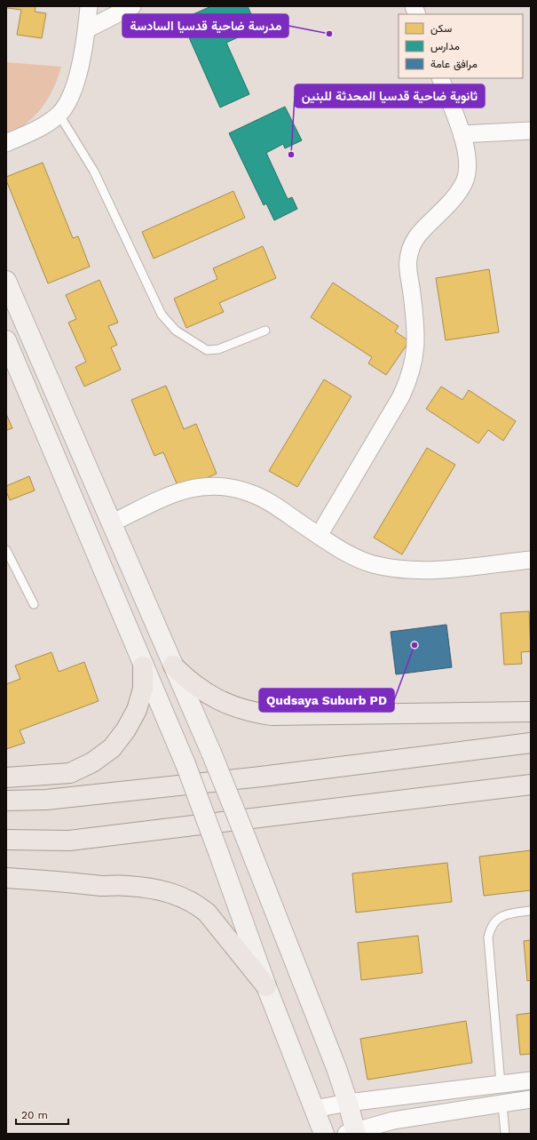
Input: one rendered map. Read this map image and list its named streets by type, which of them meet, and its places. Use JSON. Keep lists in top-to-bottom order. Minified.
{"places":["مدرسة ضاحية قدسيا السادسة","ثانوية ضاحية قدسيا المحدثة للبنين","Qudsaya Suburb PD"],"legend":["سكن","مدارس","مرافق عامة"],"scale_bar":"20 m"}
